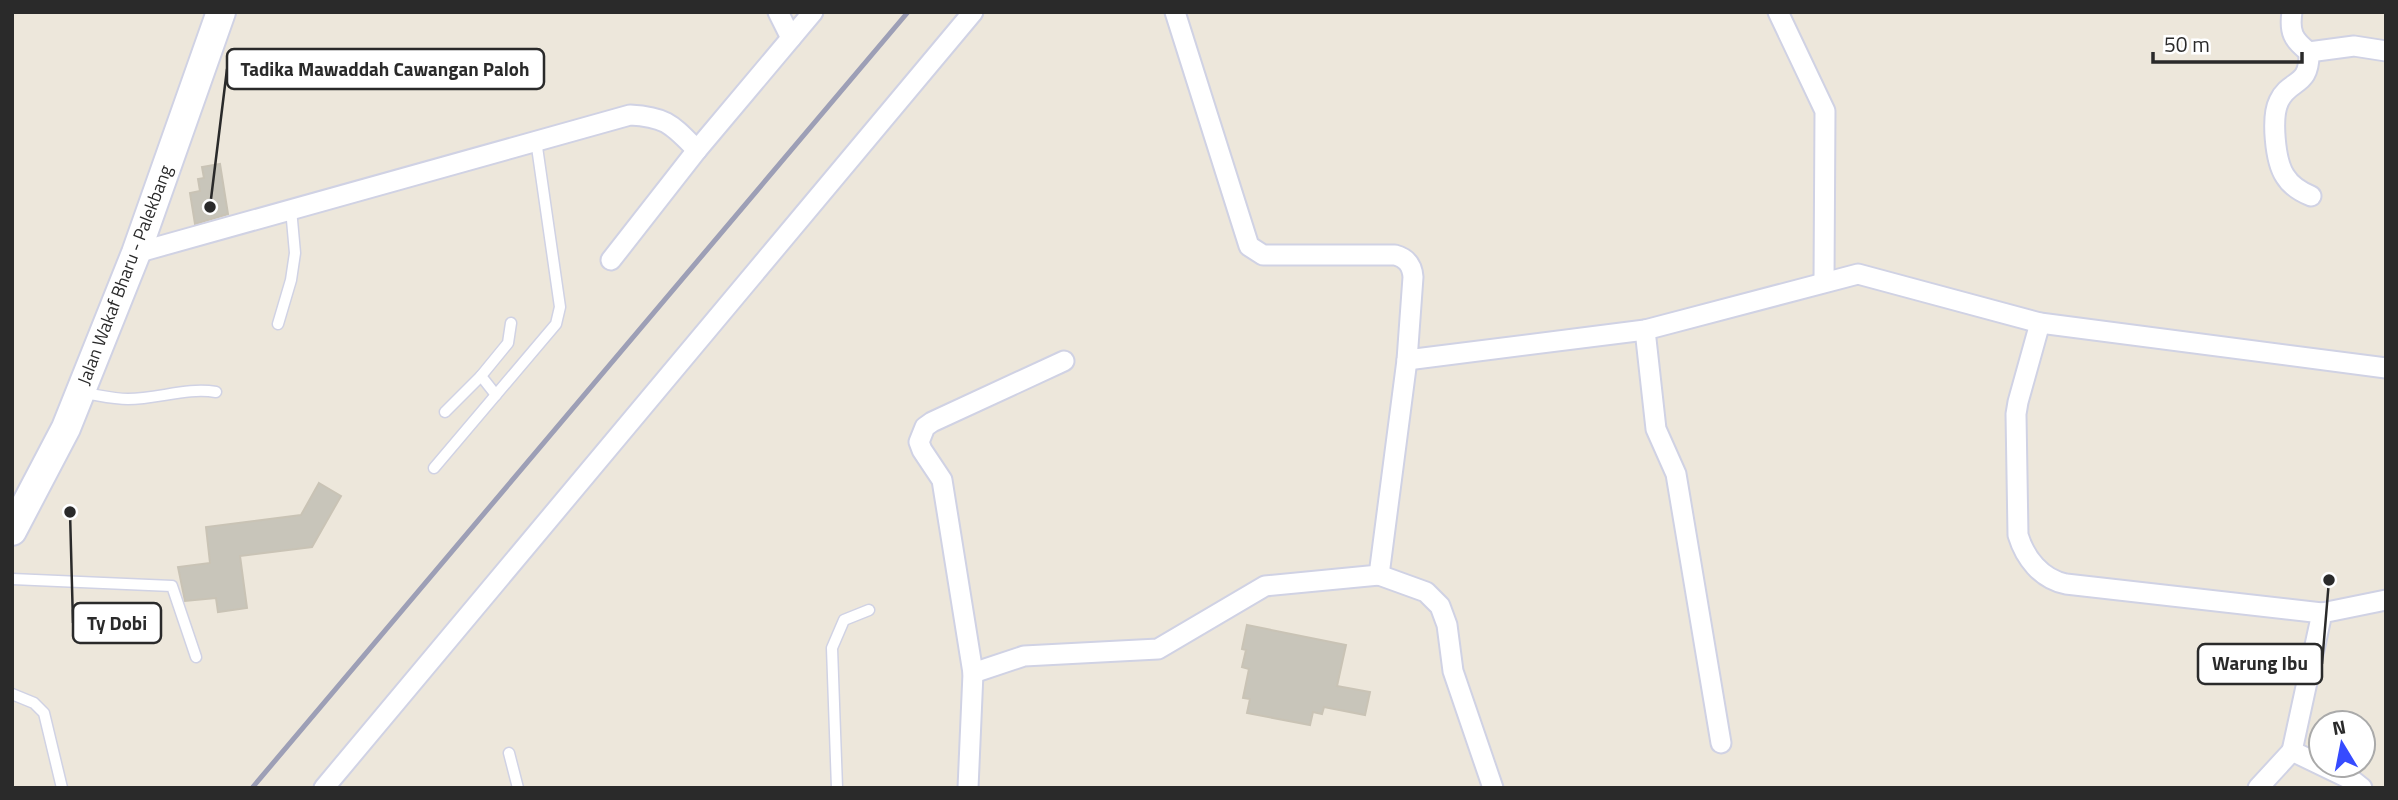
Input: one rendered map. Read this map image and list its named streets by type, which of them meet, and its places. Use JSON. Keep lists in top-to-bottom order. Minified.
{"streets":{"main road":["Jalan Wakaf Bharu - Palekbang"]},"places":["Tadika Mawaddah Cawangan Paloh","Ty Dobi","Warung Ibu"],"scale_bar":"50 m","north":"top"}
